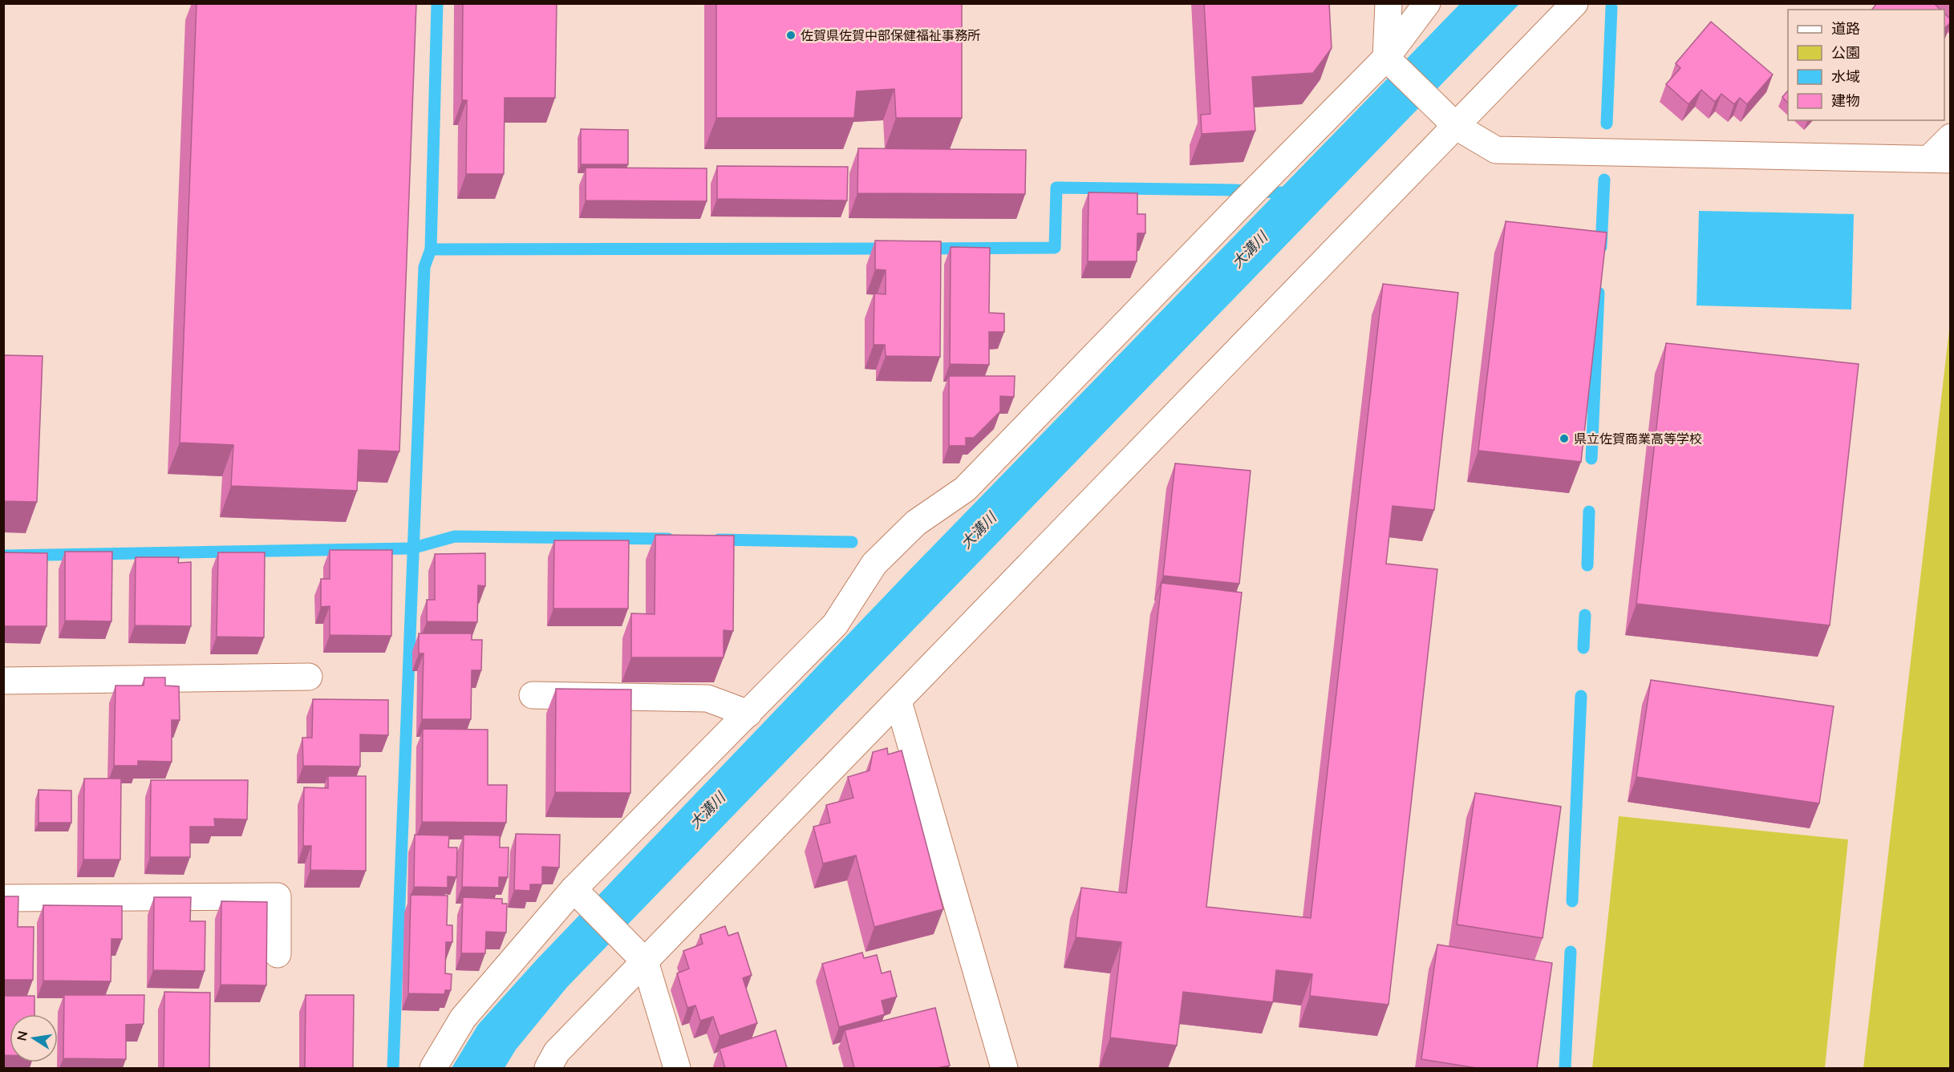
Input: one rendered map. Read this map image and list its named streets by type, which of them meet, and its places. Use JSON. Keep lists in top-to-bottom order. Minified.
{"water":["大溝川"],"places":["佐賀県佐賀中部保健福祉事務所","県立佐賀商業高等学校"],"legend":["道路","公園","水域","建物"],"north":"left"}
